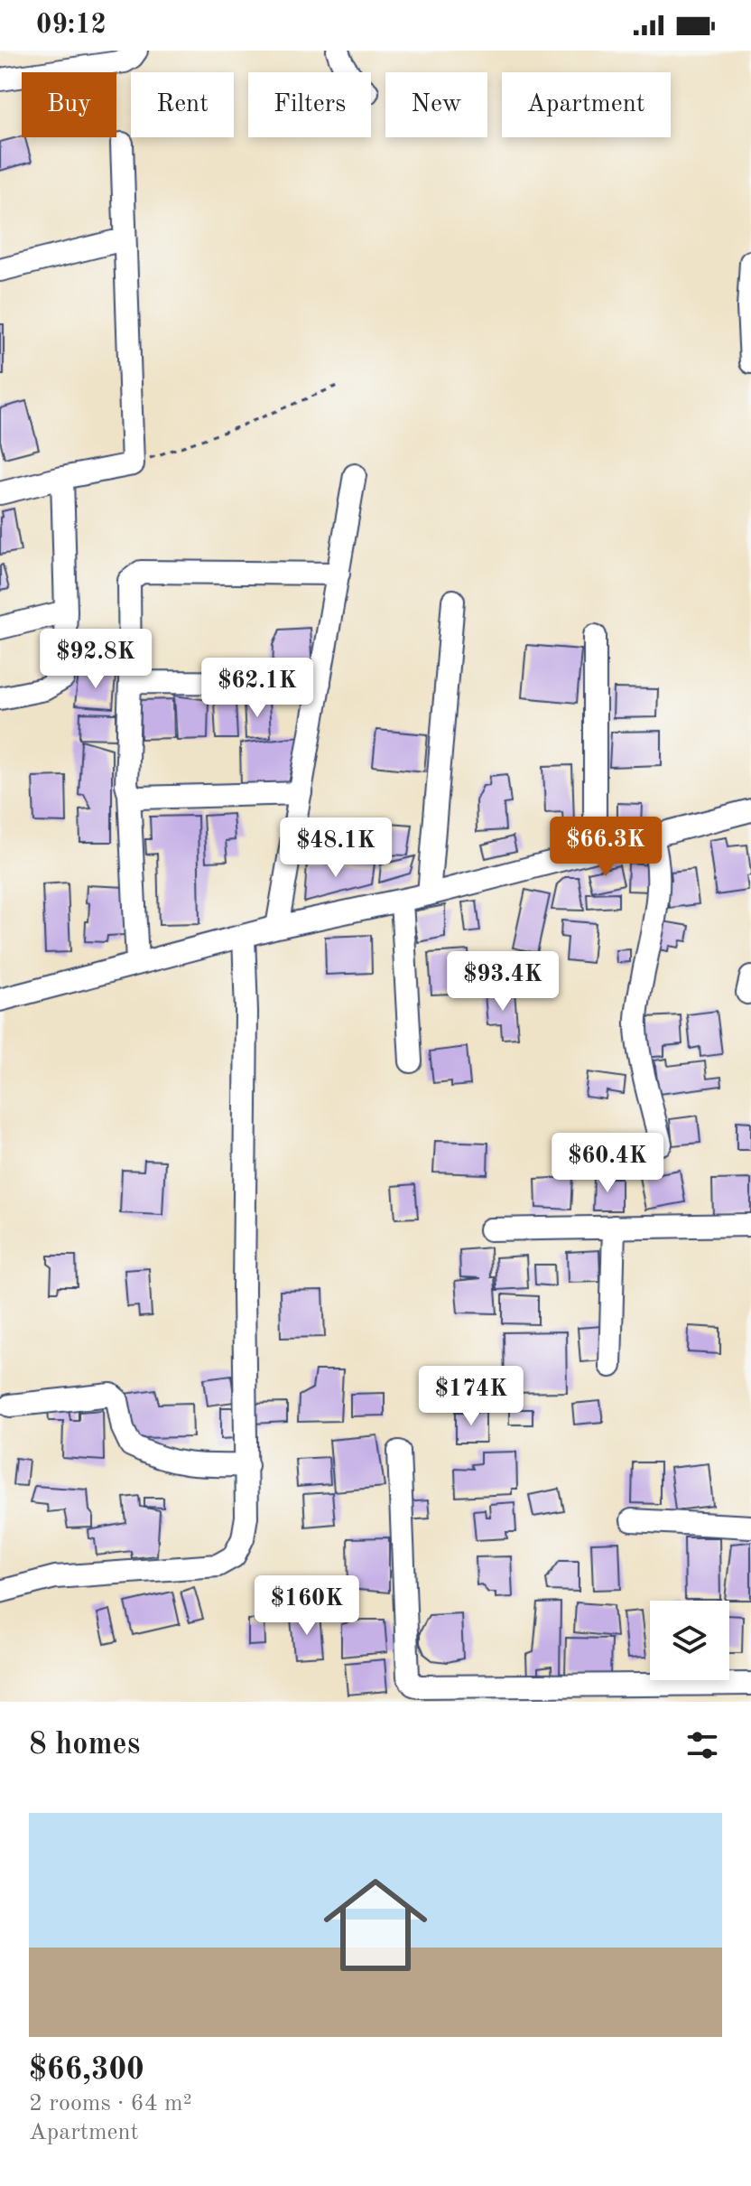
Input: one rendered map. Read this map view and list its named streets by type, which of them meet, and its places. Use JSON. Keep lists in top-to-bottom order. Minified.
{"page":{"status":"09:12","chip":["Buy","Rent","Filters","New","Apartment"],"price":["$92.8K","$62.1K","$66.3K","$48.1K","$93.4K","$60.4K","$174K","$160K"],"heading":"8 homes","list":[{"name":"$66,300","note":"2 rooms · 64 m² · Apartment"}]}}
